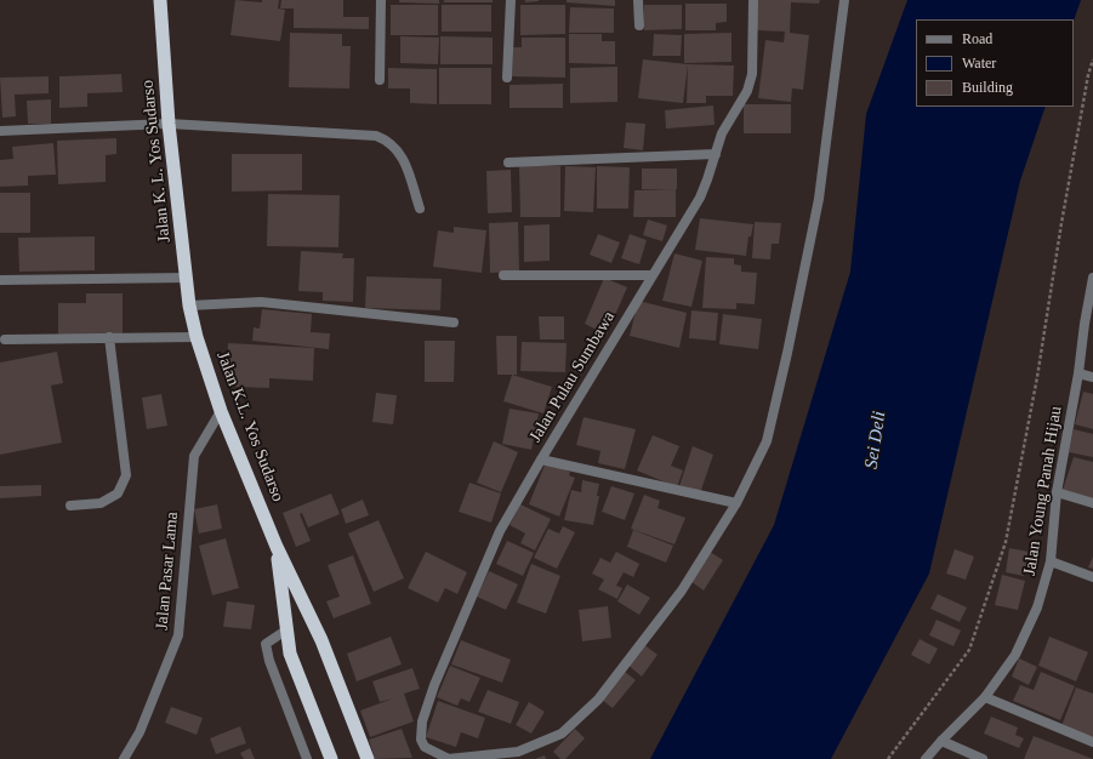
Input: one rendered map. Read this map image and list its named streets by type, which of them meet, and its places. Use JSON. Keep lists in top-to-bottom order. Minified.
{"streets":{"highway":["Jalan K. L. Yos Sudarso","Jalan K.L. Yos Sudarso"],"street":["Jalan Pulau Sumbawa","Jalan Young Panah Hijau","Jalan Pasar Lama"]},"crossings":[["Jalan K. L. Yos Sudarso","Jalan K.L. Yos Sudarso"],["Jalan K.L. Yos Sudarso","Jalan Pasar Lama"]],"water":["Sei Deli"],"legend":["Road","Water","Building"]}
